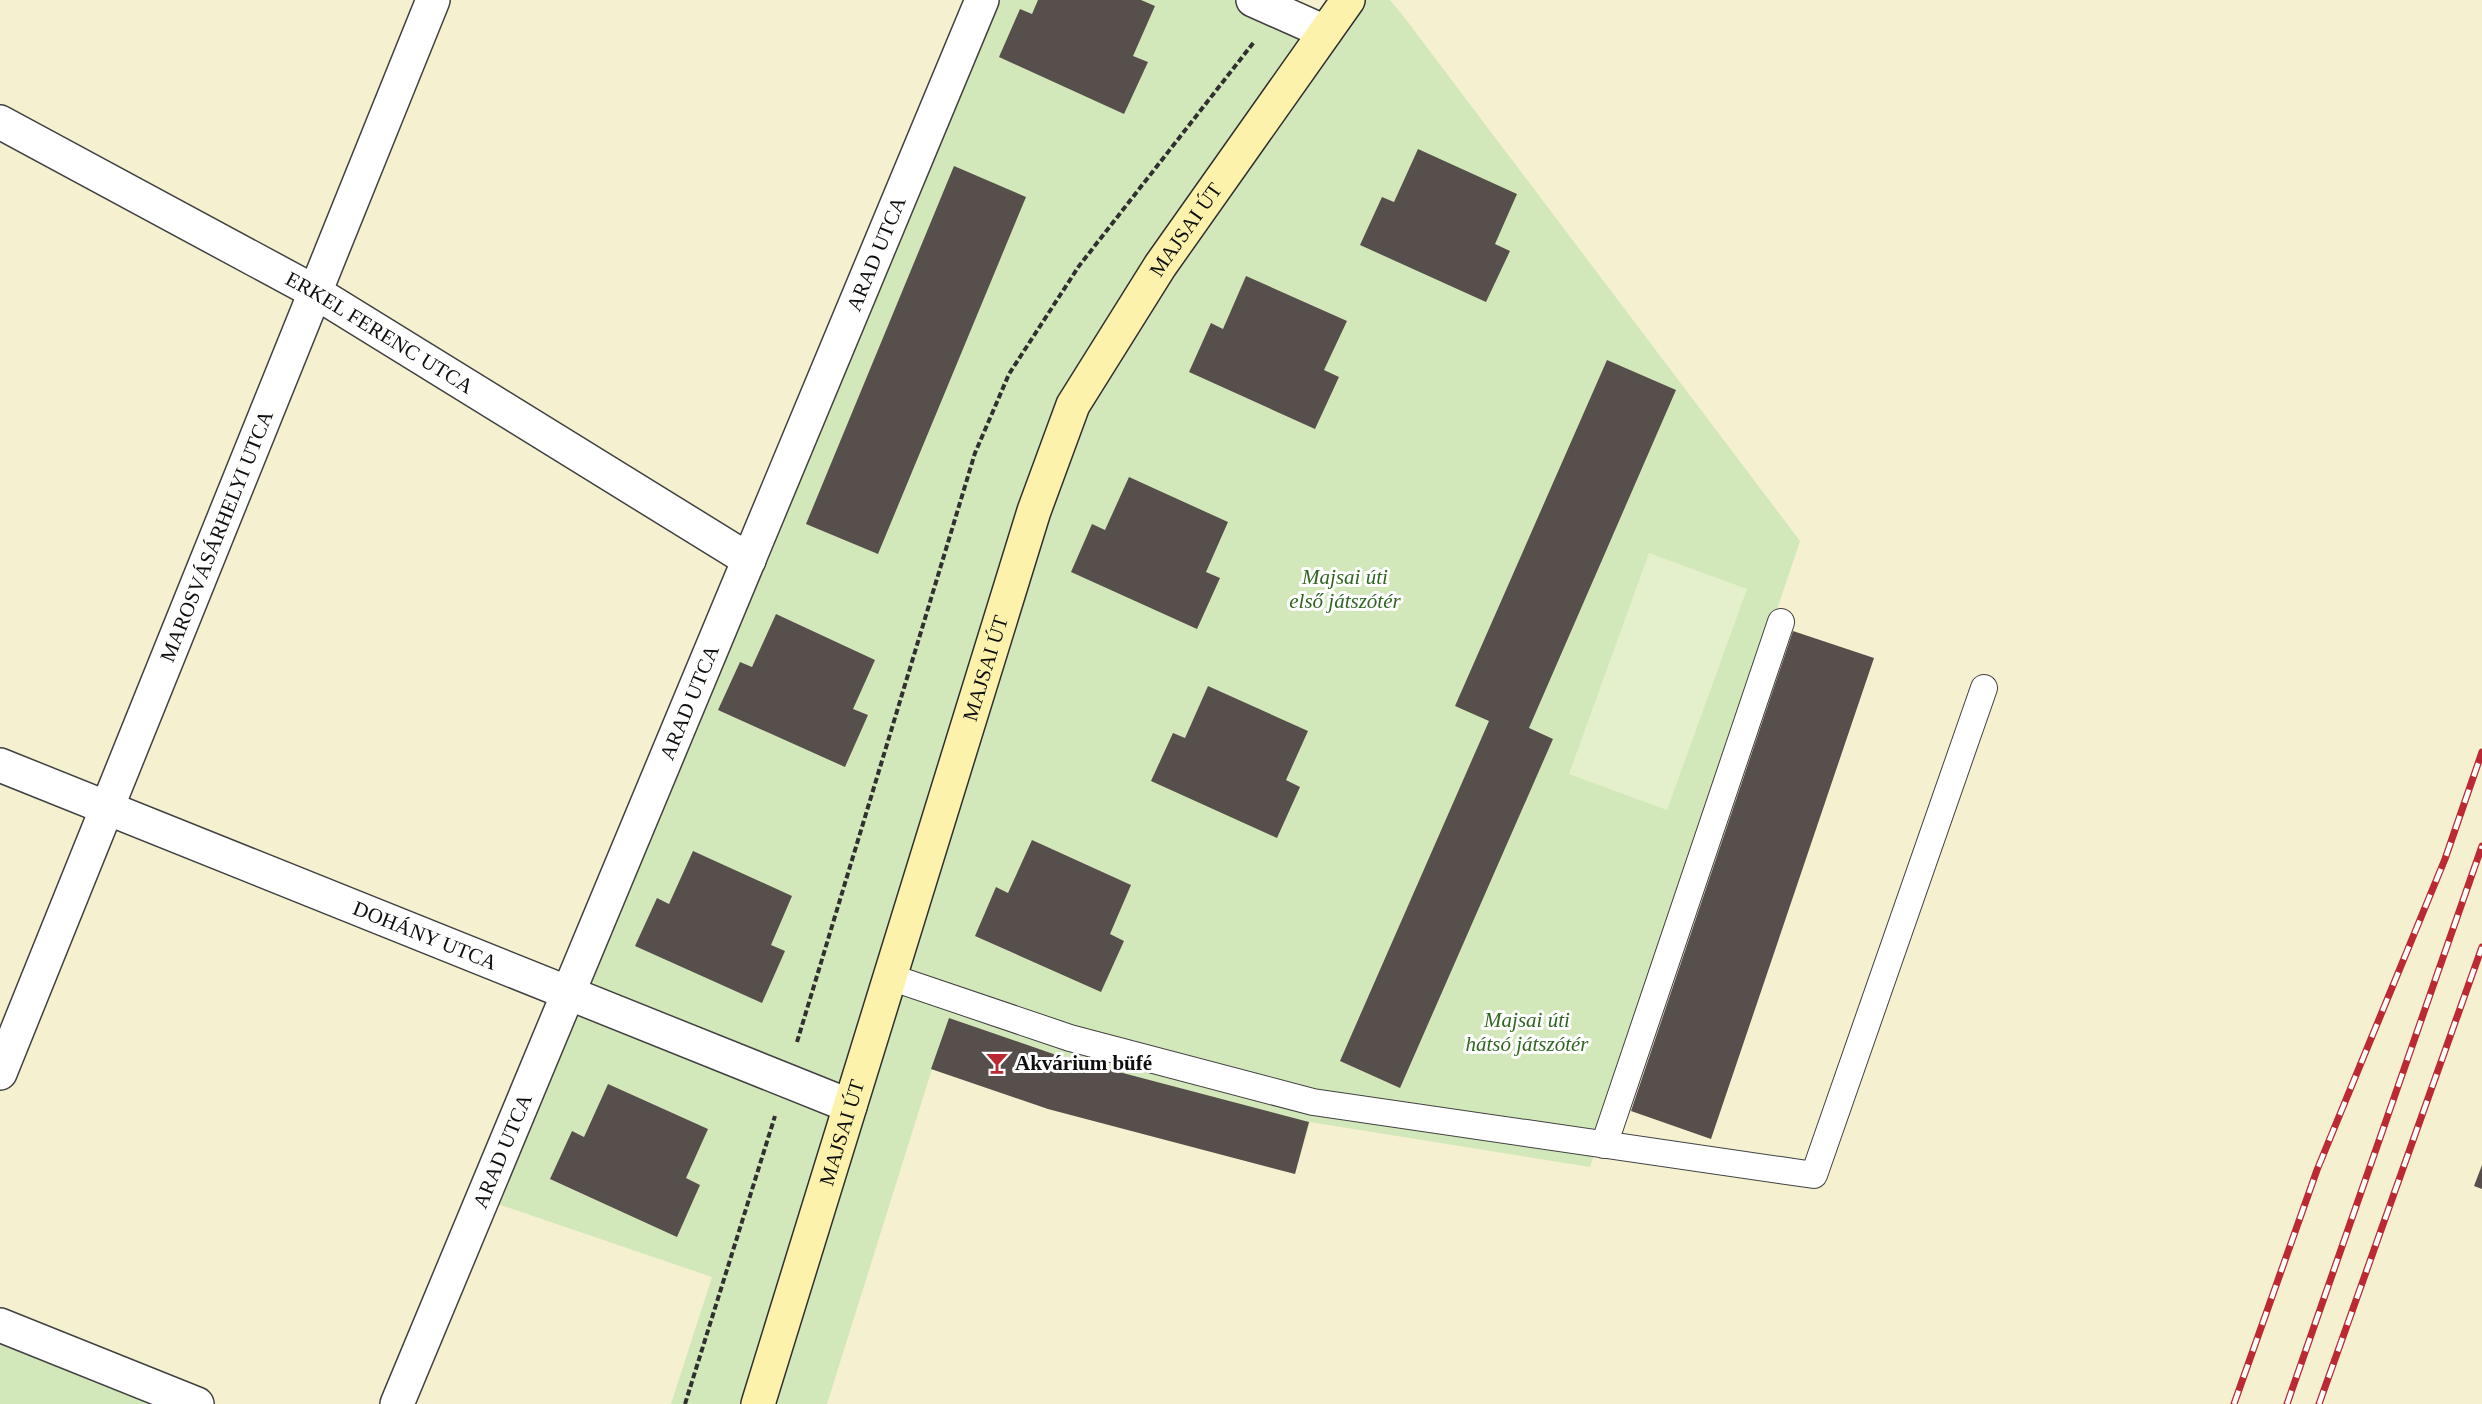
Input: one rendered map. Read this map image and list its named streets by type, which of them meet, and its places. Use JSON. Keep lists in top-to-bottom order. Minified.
{"streets":{"main road":["MAJSAI ÚT"],"street":["ARAD UTCA","ERKEL FERENC UTCA","MAROSVÁSÁRHELYI UTCA","DOHÁNY UTCA"]},"crossings":[["MAJSAI ÚT","DOHÁNY UTCA"],["ARAD UTCA","ERKEL FERENC UTCA"],["ARAD UTCA","DOHÁNY UTCA"],["ERKEL FERENC UTCA","MAROSVÁSÁRHELYI UTCA"],["MAROSVÁSÁRHELYI UTCA","DOHÁNY UTCA"]],"parks":["Majsai úti első játszótér","Majsai úti hátsó játszótér"],"places":{"bar":["Akvárium büfé"]}}
